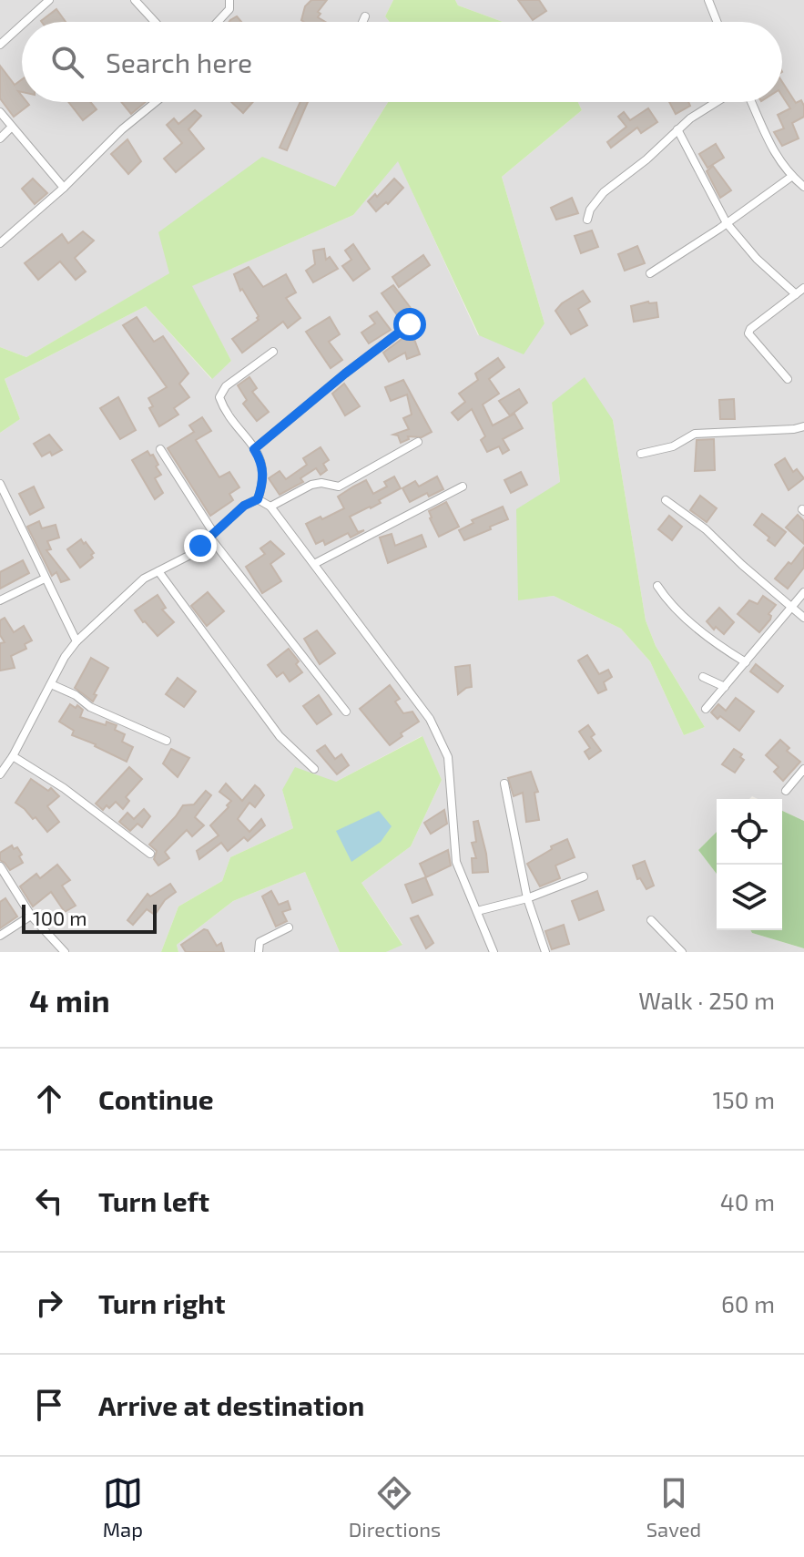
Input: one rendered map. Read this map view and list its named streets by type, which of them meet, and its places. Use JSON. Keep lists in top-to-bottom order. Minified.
{"scale_bar":"100 m","page":{"search":"Search here","scale":"100 m","heading":["4 min","Walk · 250 m"],"list":[["Continue","150 m"],["Turn left","40 m"],["Turn right","60 m"],"Arrive at destination"],"nav":["Map","Directions","Saved"]}}
